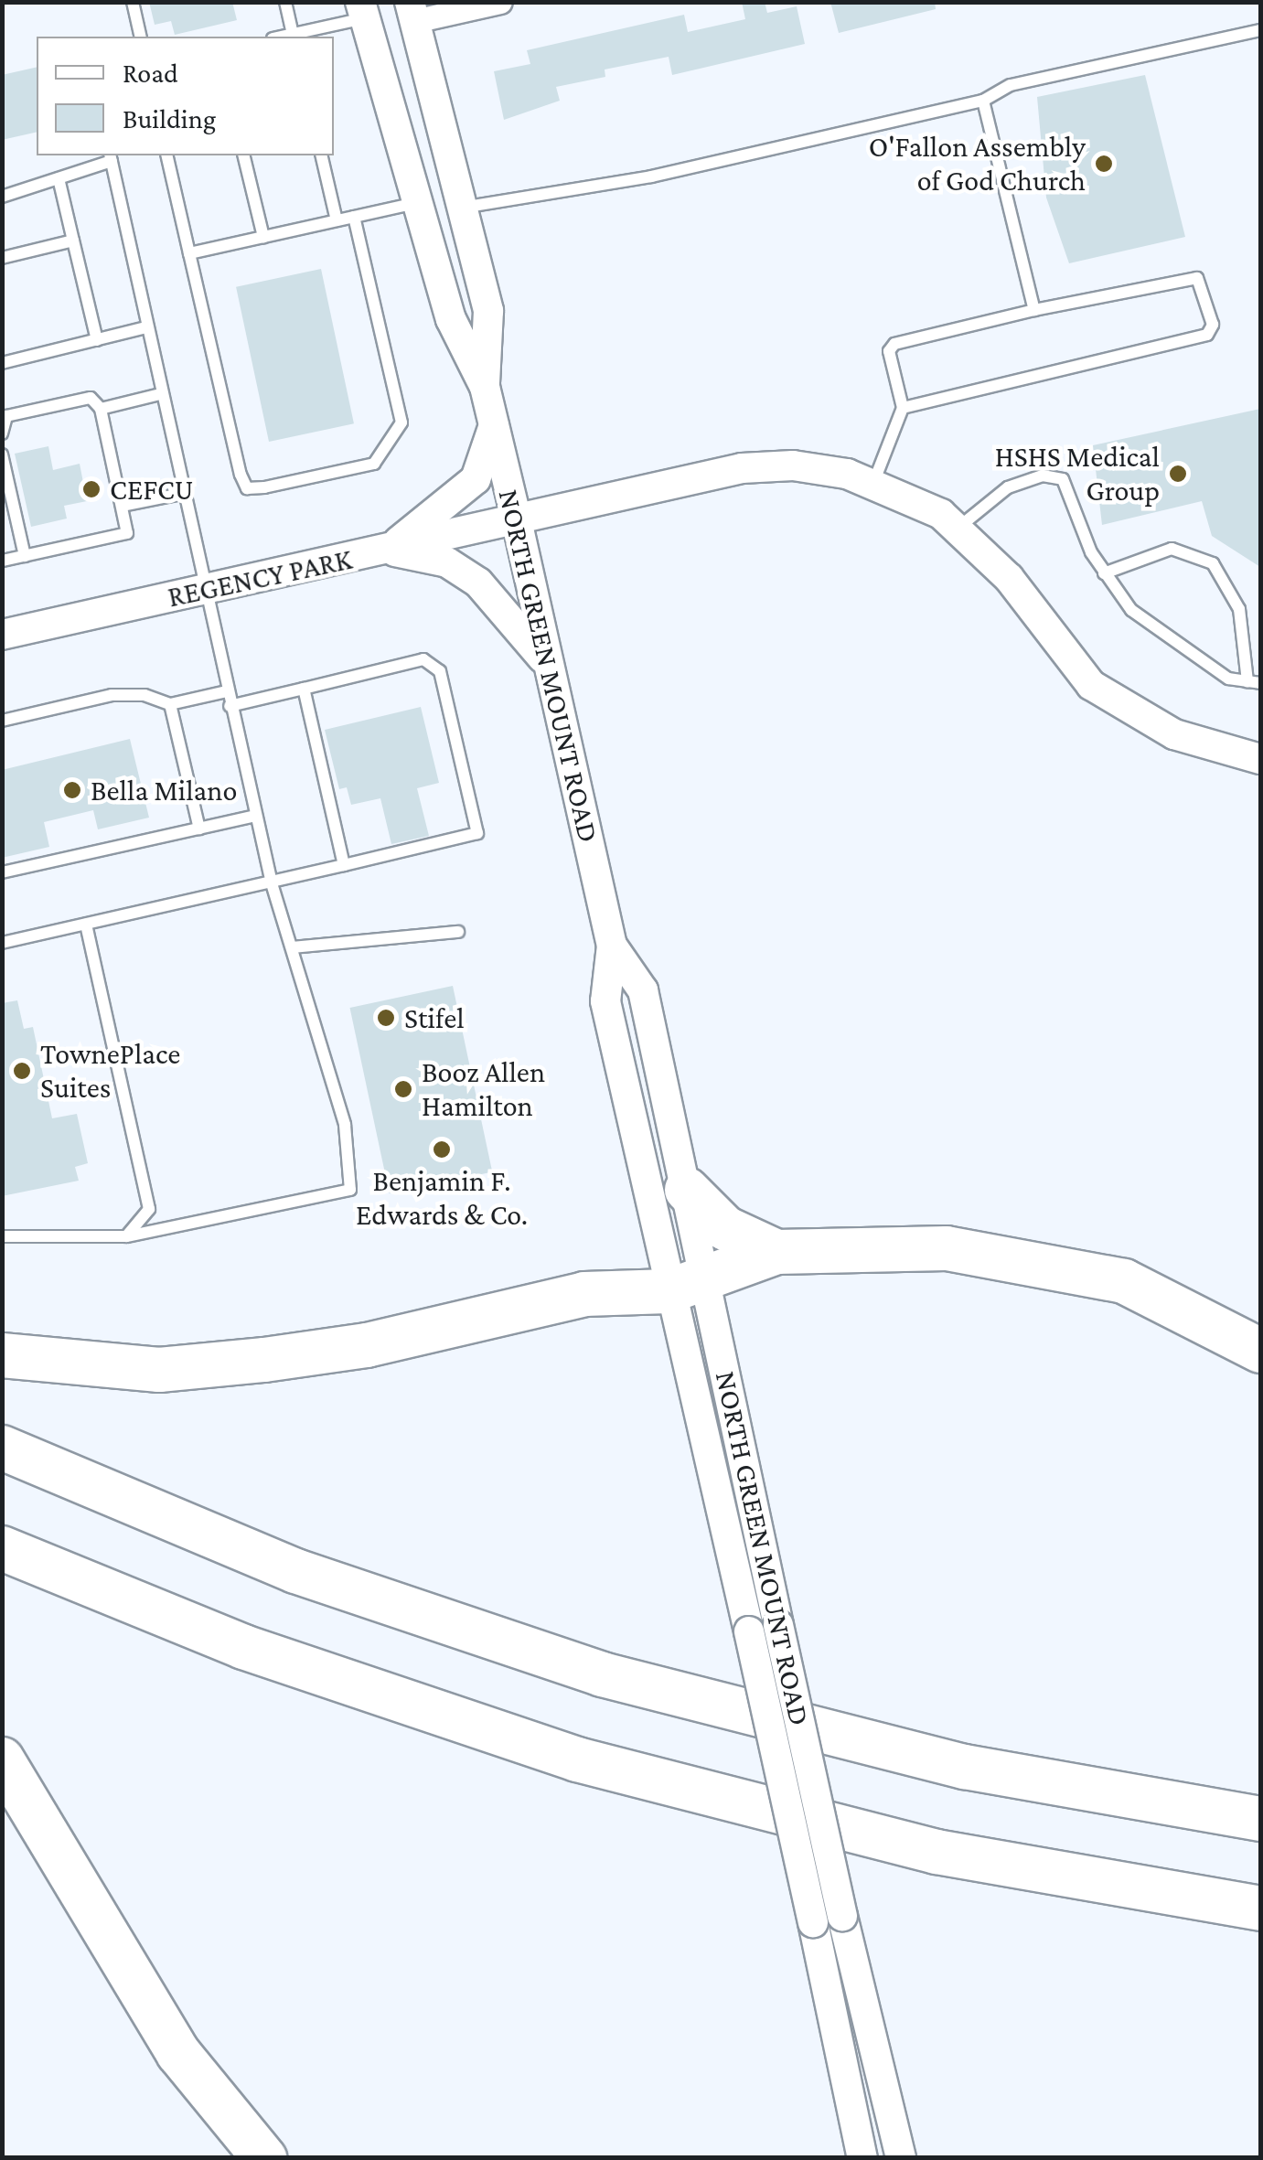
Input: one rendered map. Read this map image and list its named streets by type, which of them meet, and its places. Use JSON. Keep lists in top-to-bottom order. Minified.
{"streets":{"street":["REGENCY PARK","NORTH GREEN MOUNT ROAD"]},"crossings":[["REGENCY PARK","NORTH GREEN MOUNT ROAD"]],"places":["O'Fallon Assembly of God Church","HSHS Medical Group","CEFCU","Bella Milano","Stifel","TownePlace Suites","Booz Allen Hamilton","Benjamin F. Edwards & Co."],"legend":["Road","Building"]}
